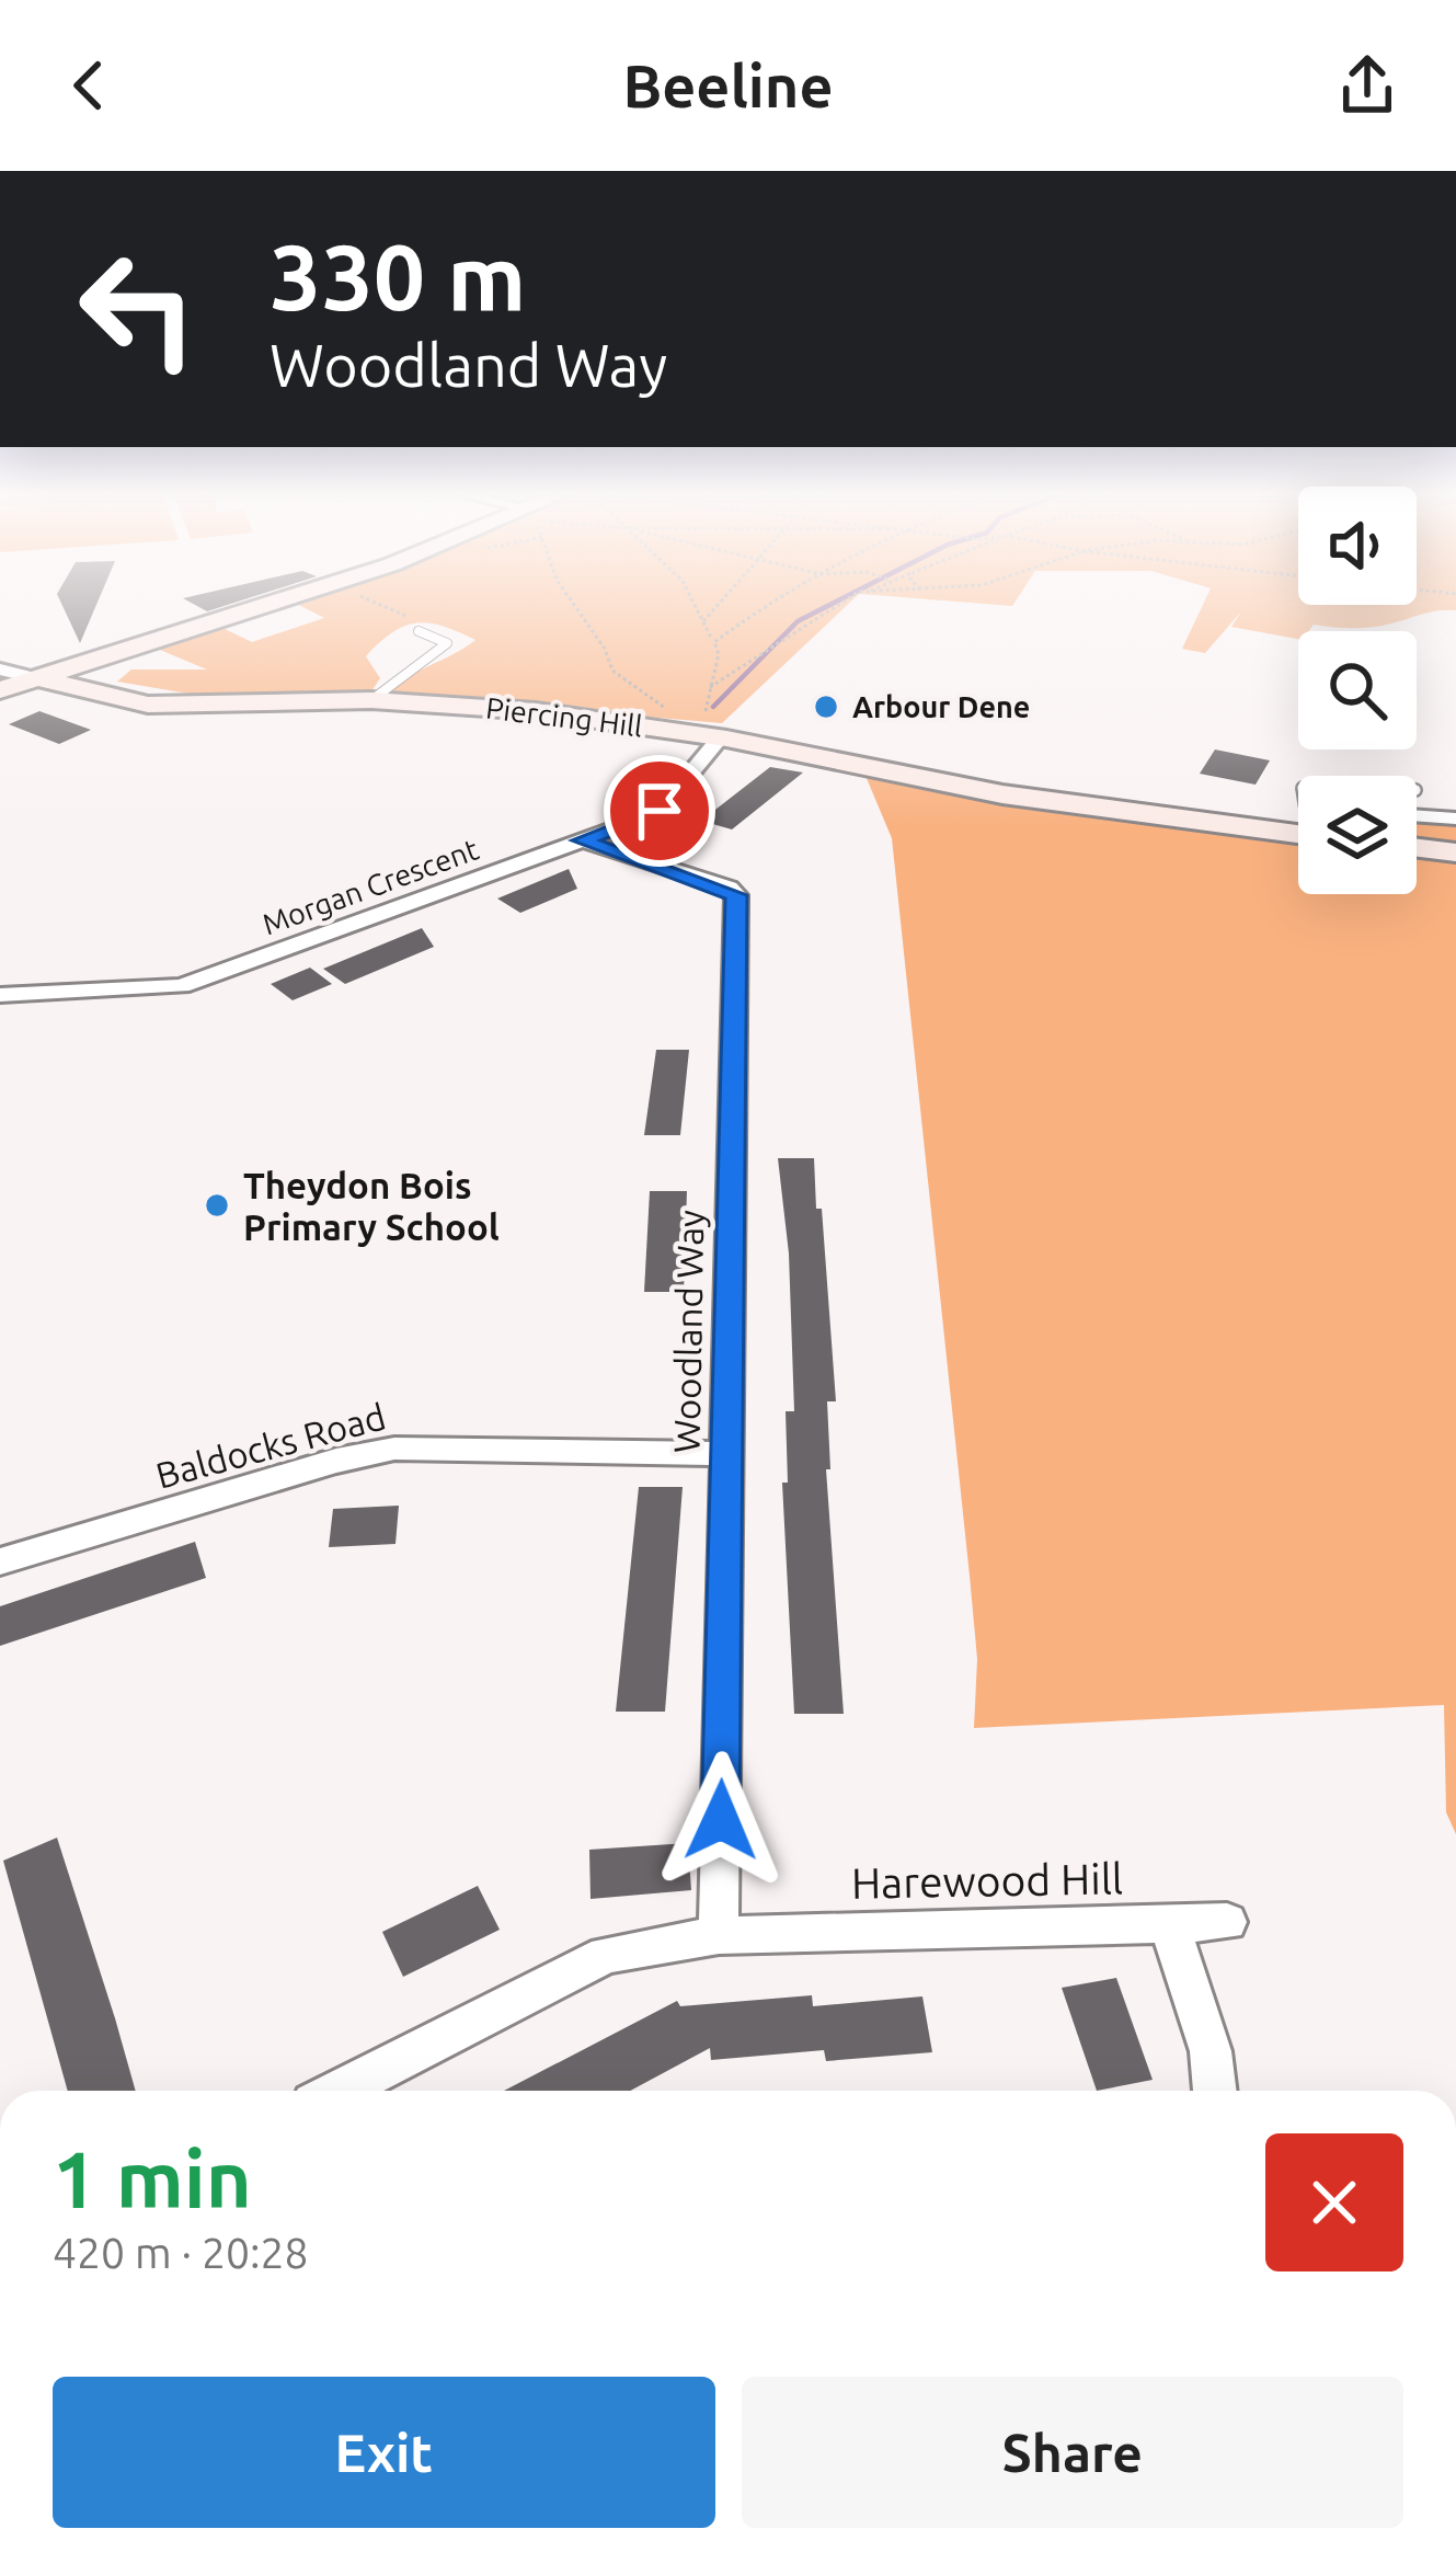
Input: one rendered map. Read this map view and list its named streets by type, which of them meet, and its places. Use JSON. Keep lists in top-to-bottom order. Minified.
{"streets":{"street":["Piercing Hill","Morgan Crescent","Woodland Way","Baldocks Road","Harewood Hill"]},"crossings":[["Piercing Hill","Morgan Crescent"],["Morgan Crescent","Woodland Way"],["Woodland Way","Baldocks Road"],["Woodland Way","Harewood Hill"]],"places":["Arbour Dene","Theydon Bois Primary School"],"page":{"header":"Beeline","turn":["330 m","Woodland Way"],"heading":["1 min","420 m · 20:28"],"buttons":["Exit","Share"]}}
